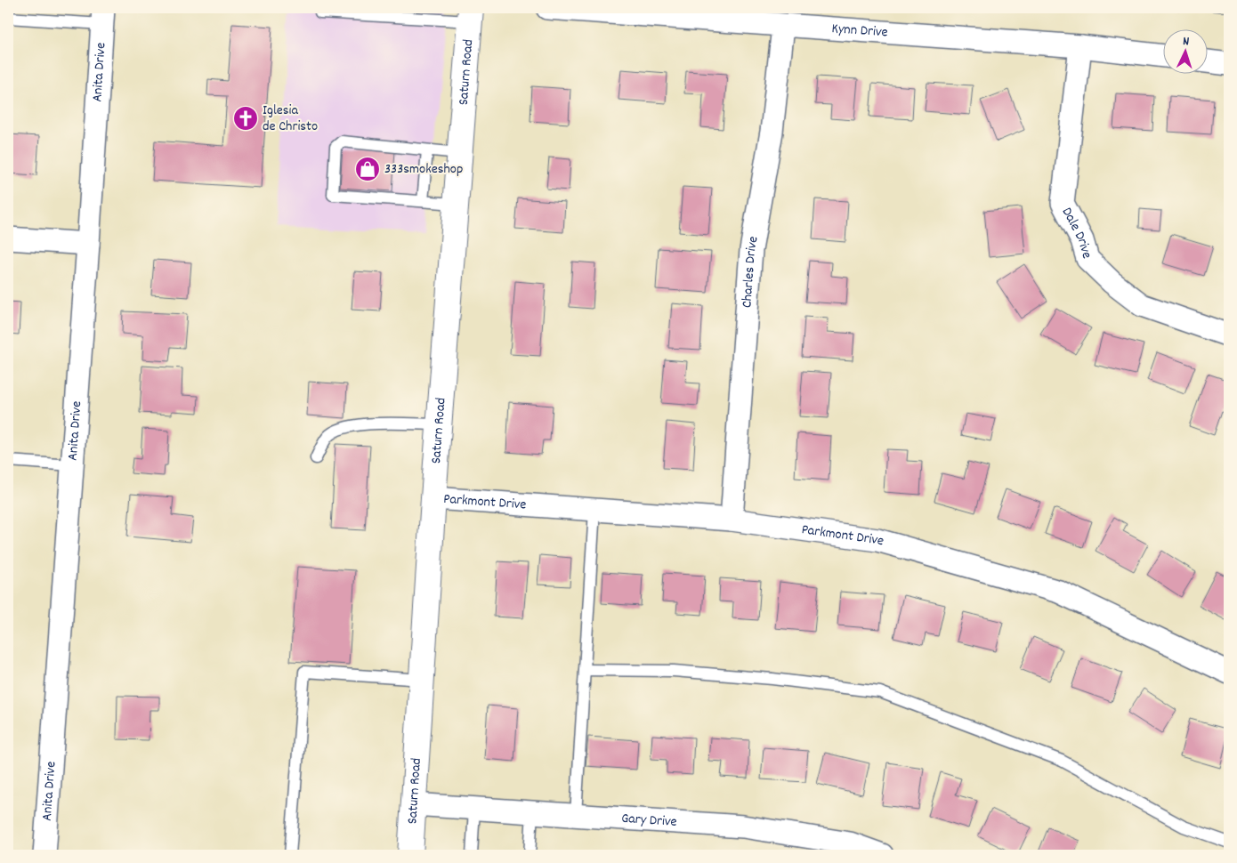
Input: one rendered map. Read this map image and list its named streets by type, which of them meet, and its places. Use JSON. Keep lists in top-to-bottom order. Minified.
{"streets":{"street":["Kynn Drive","Anita Drive","Saturn Road","Dale Drive","Charles Drive","Parkmont Drive","Gary Drive"]},"crossings":[["Kynn Drive","Dale Drive"],["Kynn Drive","Charles Drive"],["Saturn Road","Parkmont Drive"],["Saturn Road","Gary Drive"],["Charles Drive","Parkmont Drive"]],"places":{"church":["Iglesia de Christo"],"shop":["333smokeshop"]},"north":"top"}
